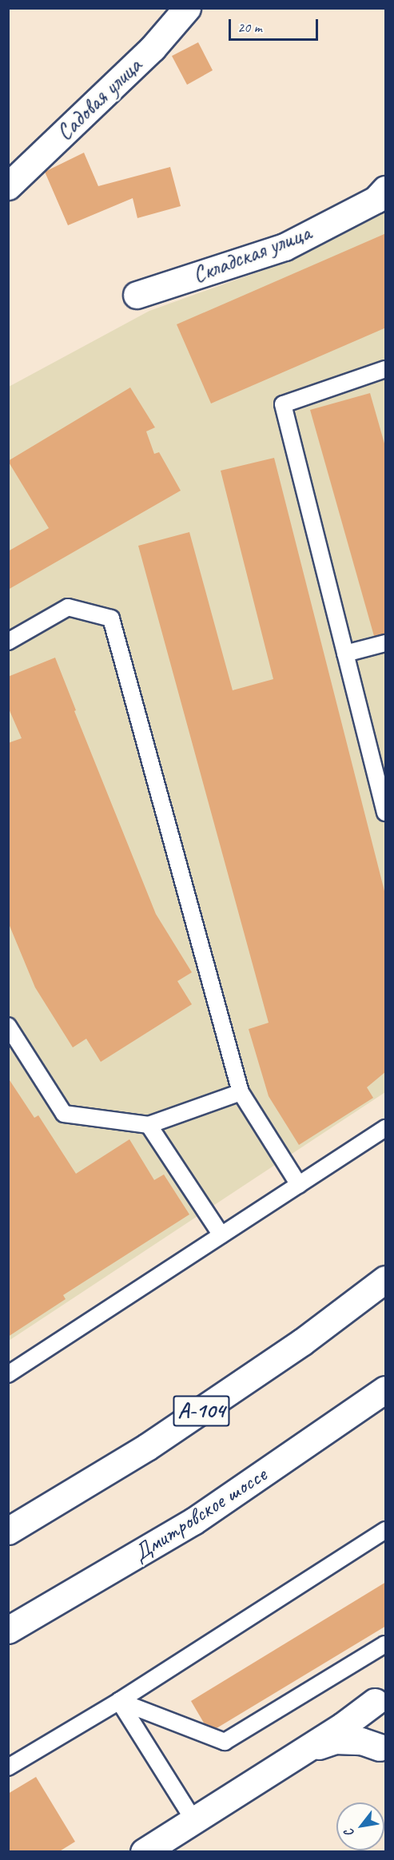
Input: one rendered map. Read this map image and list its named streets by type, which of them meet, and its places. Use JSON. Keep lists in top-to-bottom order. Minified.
{"streets":{"main road":["Садовая улица","Складская улица","А-104","Дмитровское шоссе"]},"scale_bar":"20 m","north":"bottom left"}
